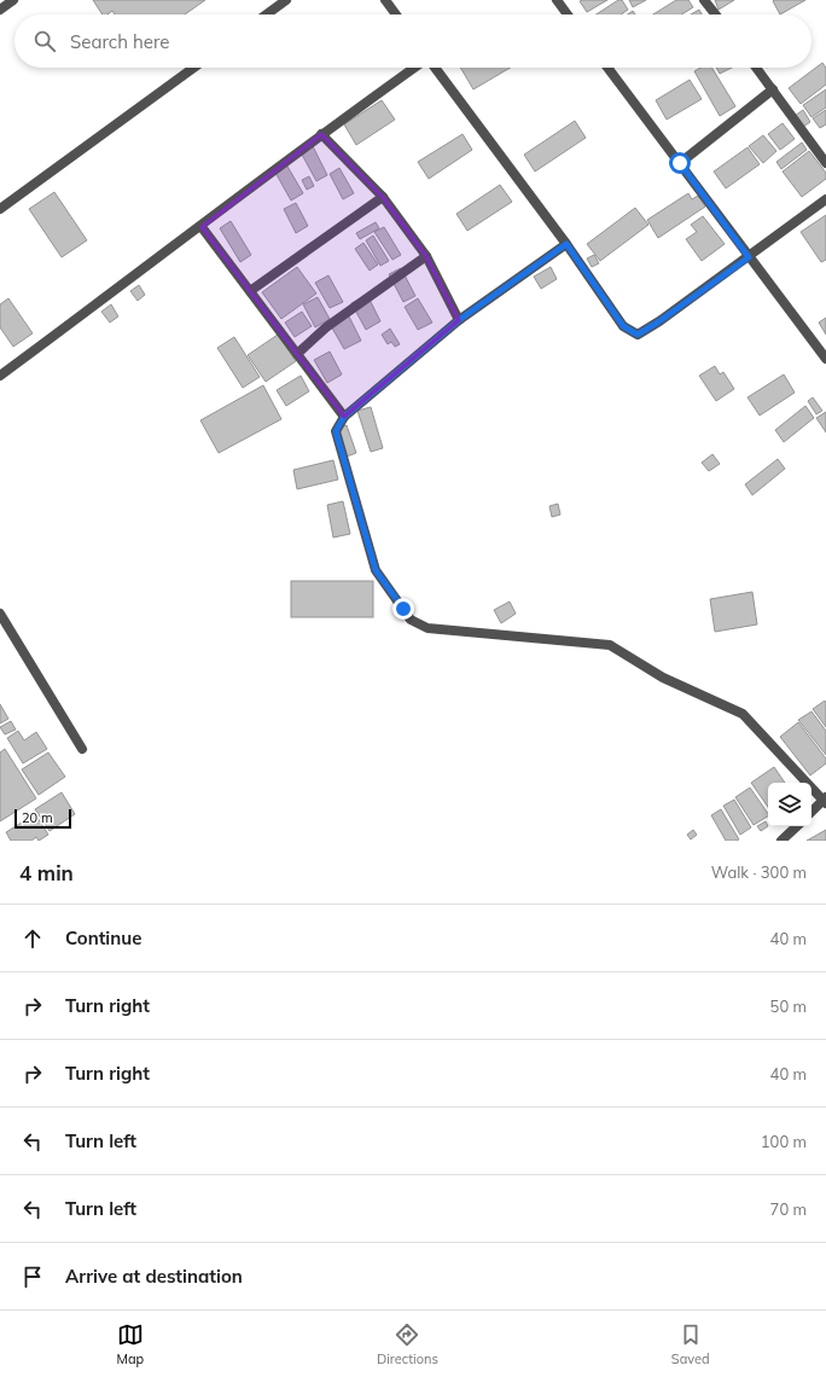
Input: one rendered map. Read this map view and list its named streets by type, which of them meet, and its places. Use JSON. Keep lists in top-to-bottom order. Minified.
{"scale_bar":"20 m","page":{"search":"Search here","scale":"20 m","heading":["4 min","Walk · 300 m"],"list":[["Continue","40 m"],["Turn right","50 m"],["Turn right","40 m"],["Turn left","100 m"],["Turn left","70 m"],"Arrive at destination"],"nav":["Map","Directions","Saved"]}}
